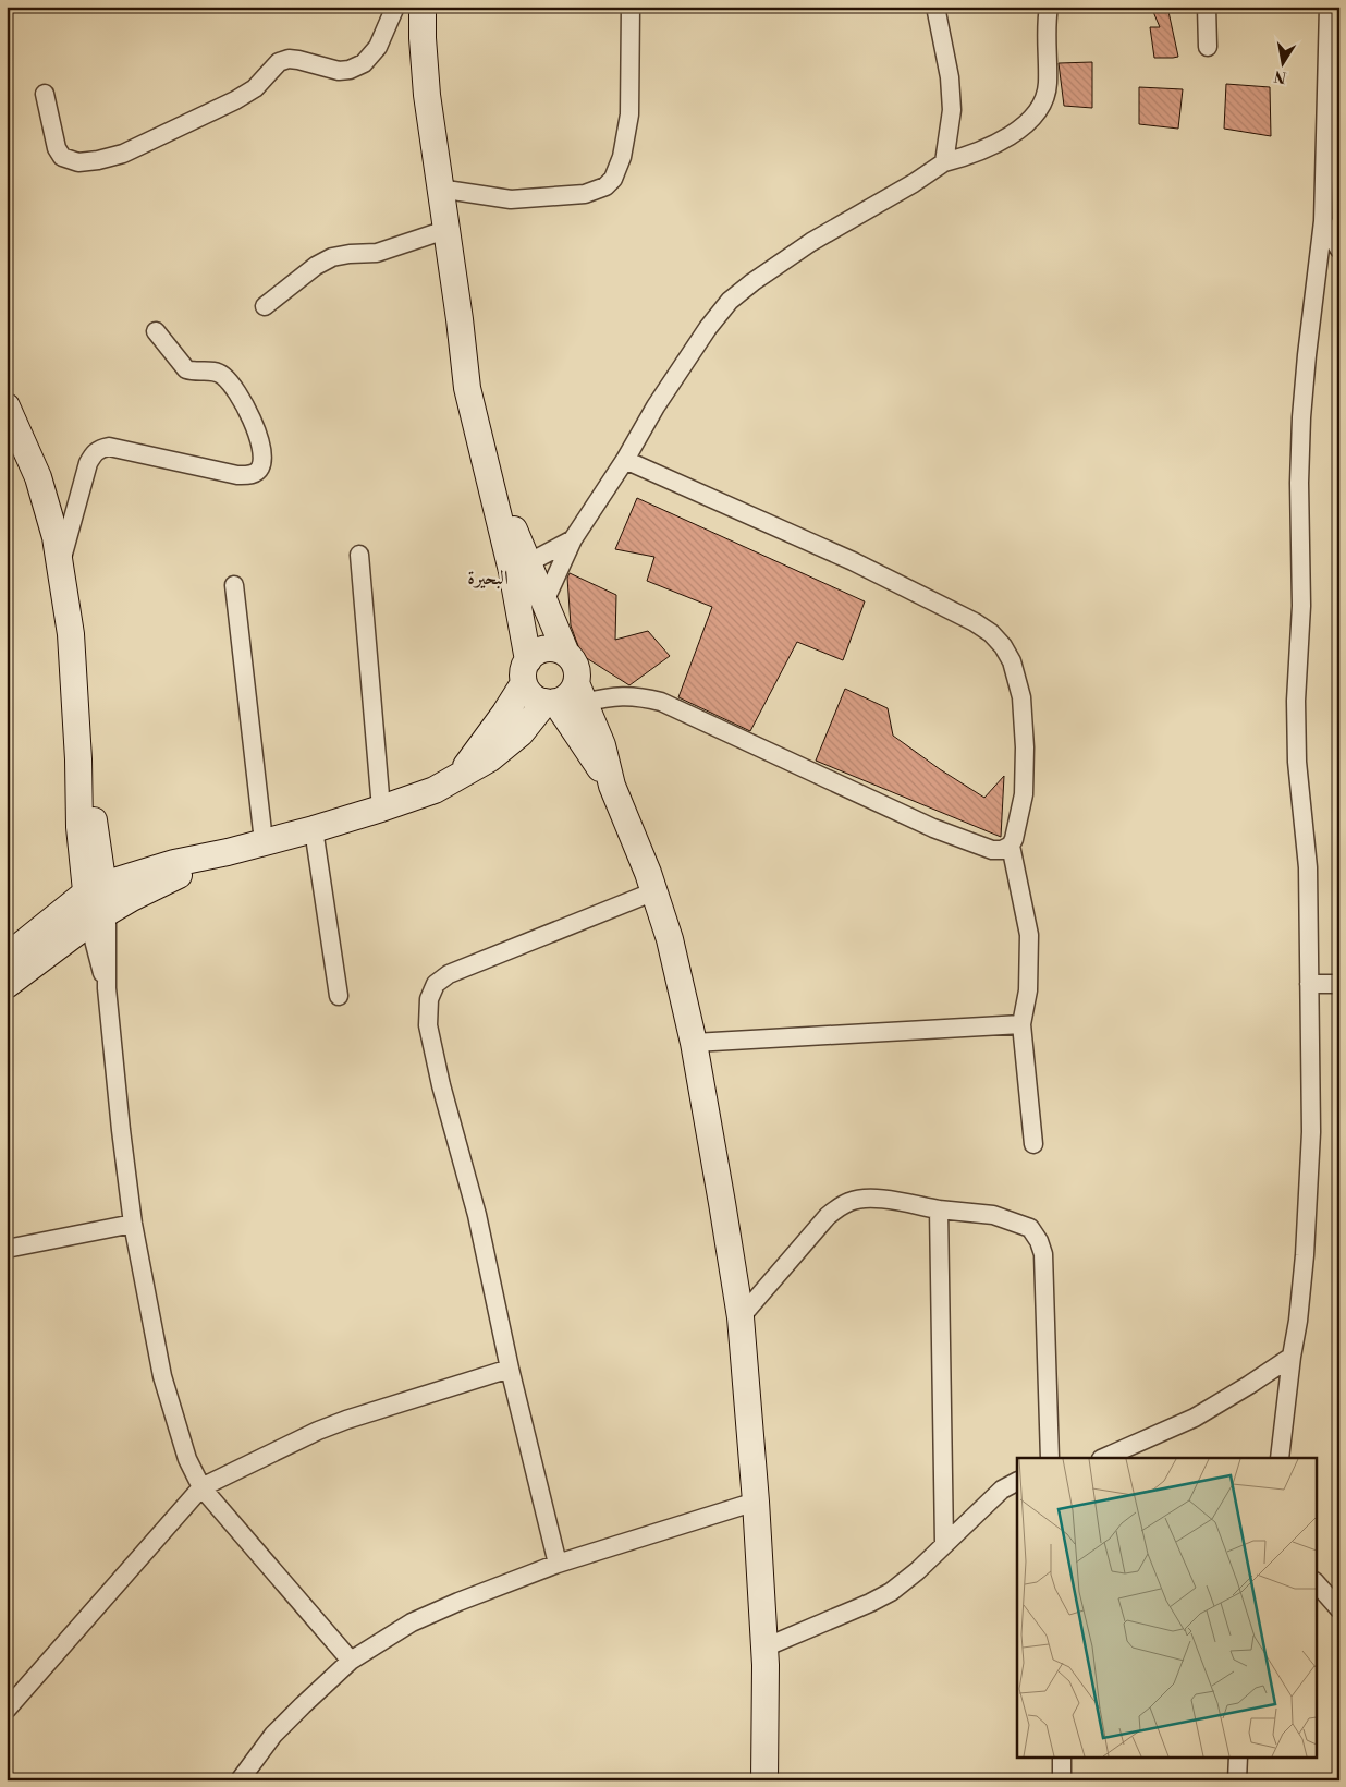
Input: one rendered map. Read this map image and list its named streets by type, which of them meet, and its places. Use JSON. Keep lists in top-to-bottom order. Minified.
{"districts":["البحيرة"],"north":"bottom"}
